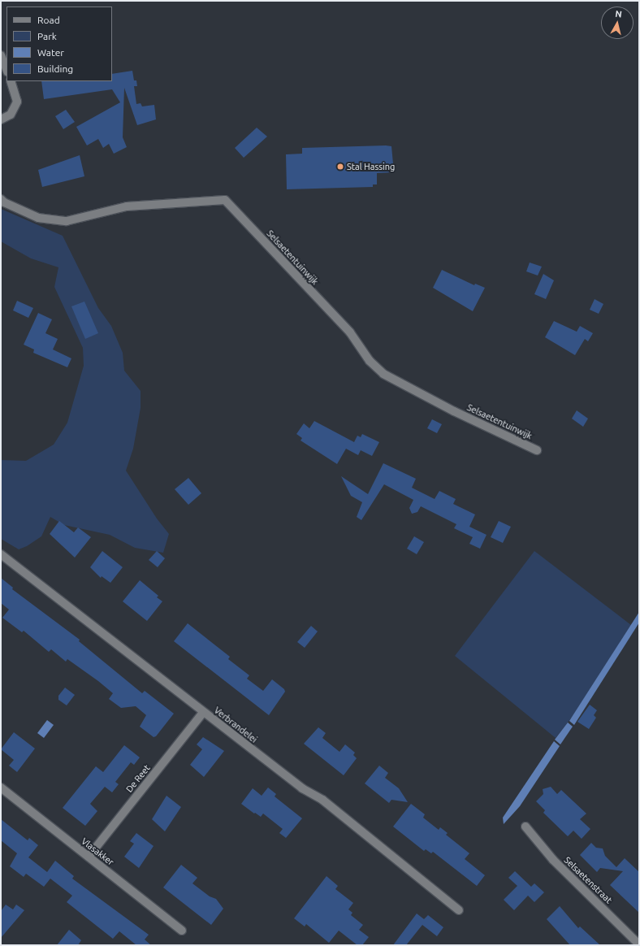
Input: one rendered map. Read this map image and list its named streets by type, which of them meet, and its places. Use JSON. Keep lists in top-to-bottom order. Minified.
{"streets":{"street":["Selsaetentuinwijk","Verbrandelei","De Reet","Vlasakker","Selsaetenstraat"]},"crossings":[["Verbrandelei","De Reet"],["De Reet","Vlasakker"]],"places":["Stal Hassing"],"legend":["Road","Park","Water","Building"],"north":"top"}
